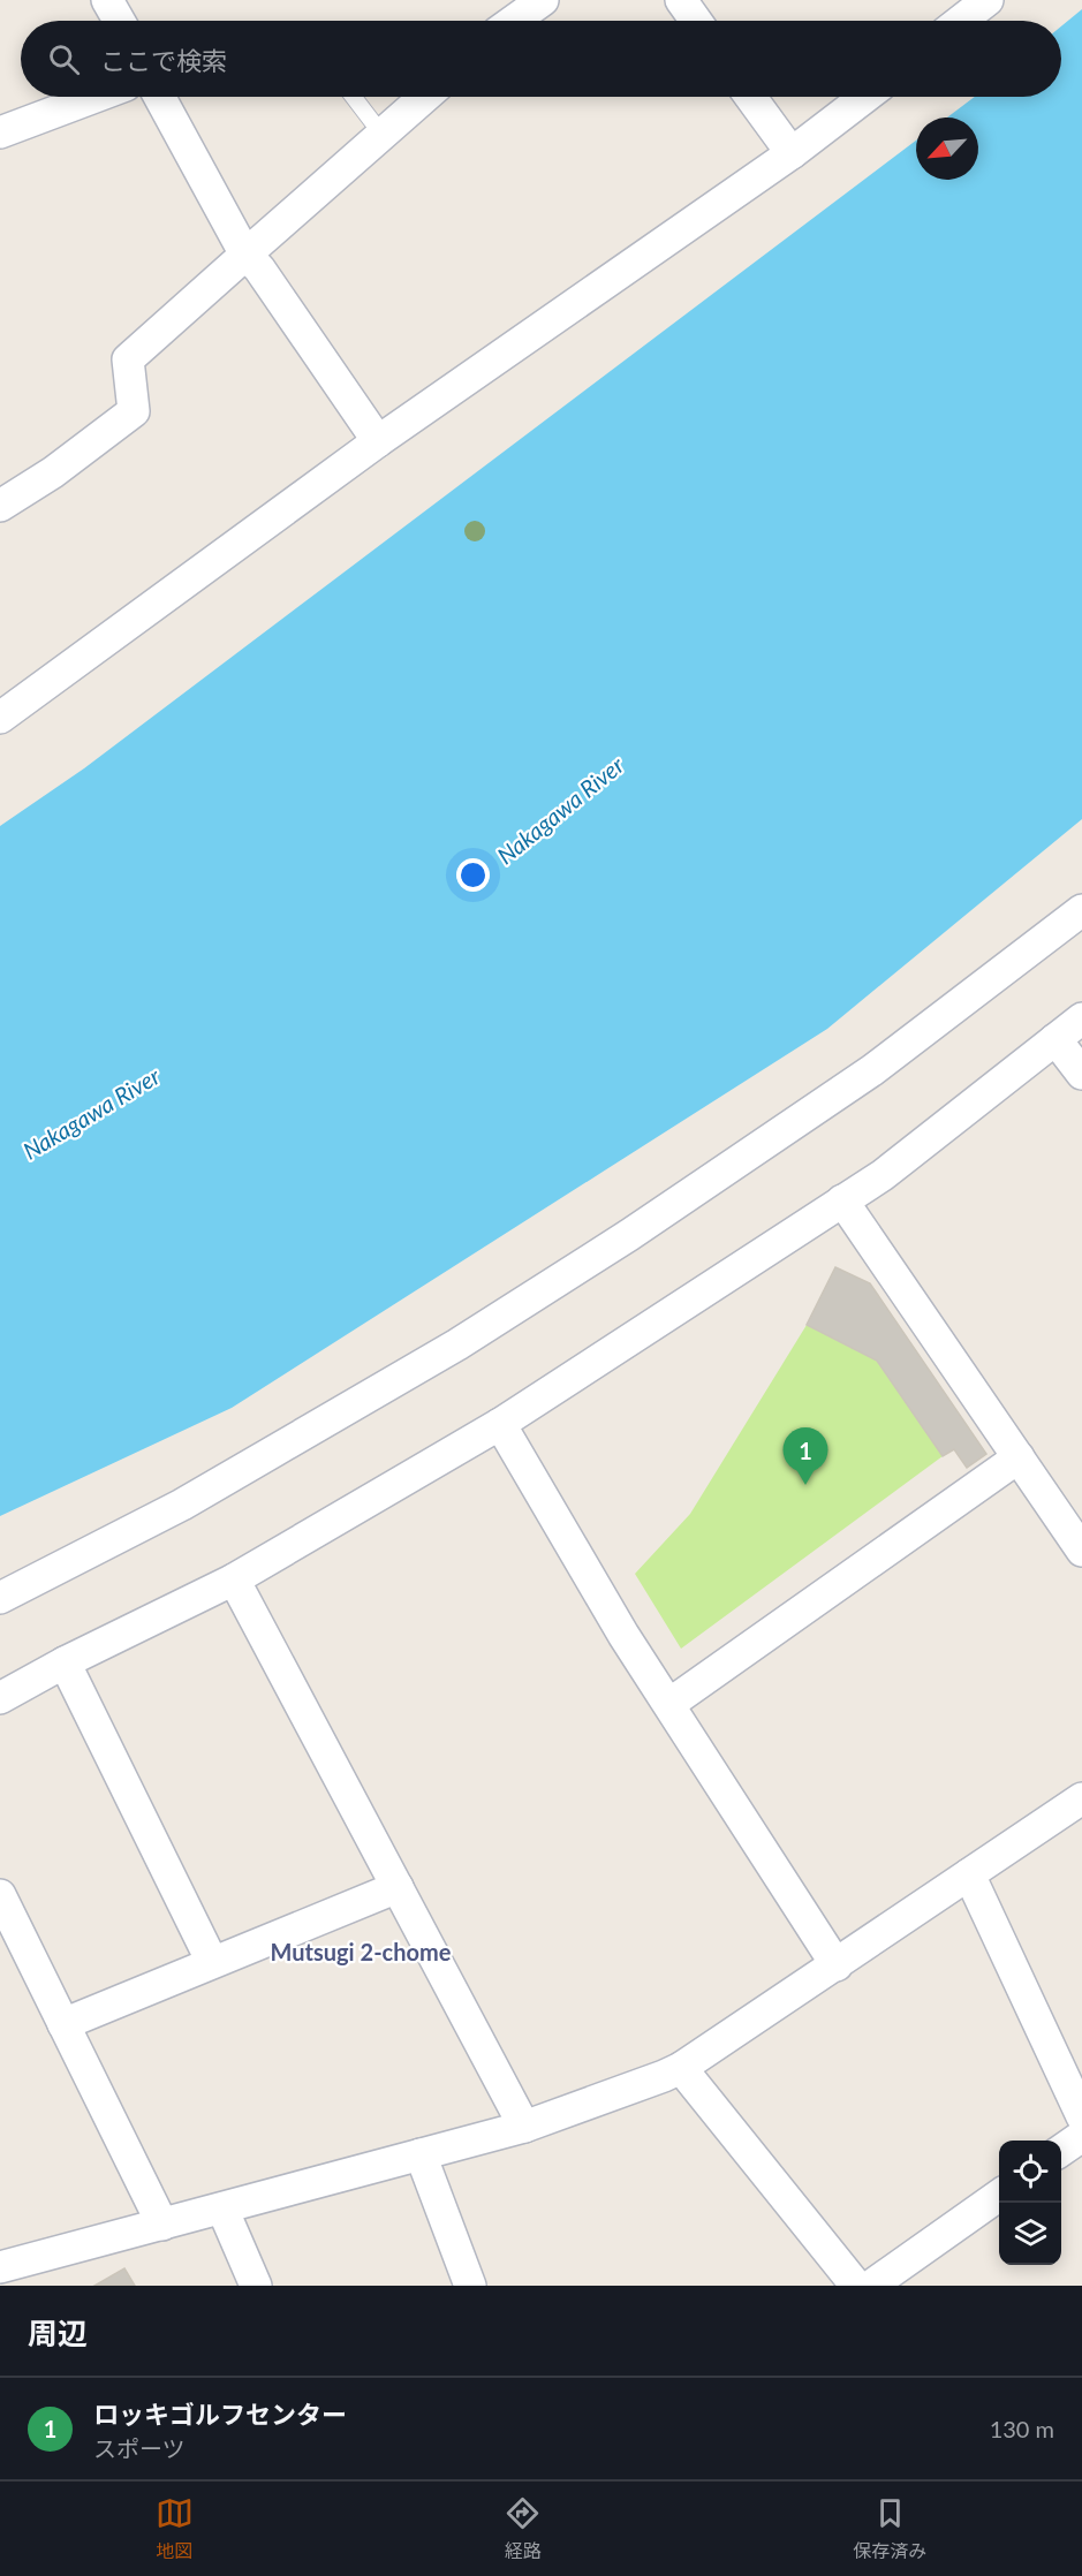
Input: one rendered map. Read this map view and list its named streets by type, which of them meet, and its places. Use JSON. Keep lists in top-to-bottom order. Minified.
{"districts":["Mutsugi 2-chome"],"water":["Nakagawa River"],"north":"bottom left","page":{"search":"ここで検索","pins":"1","heading":"周辺","list":[{"mark":"1","name":"ロッキゴルフセンター","note":"スポーツ","value":"130 m"}],"nav":["地図","経路","保存済み"]}}
